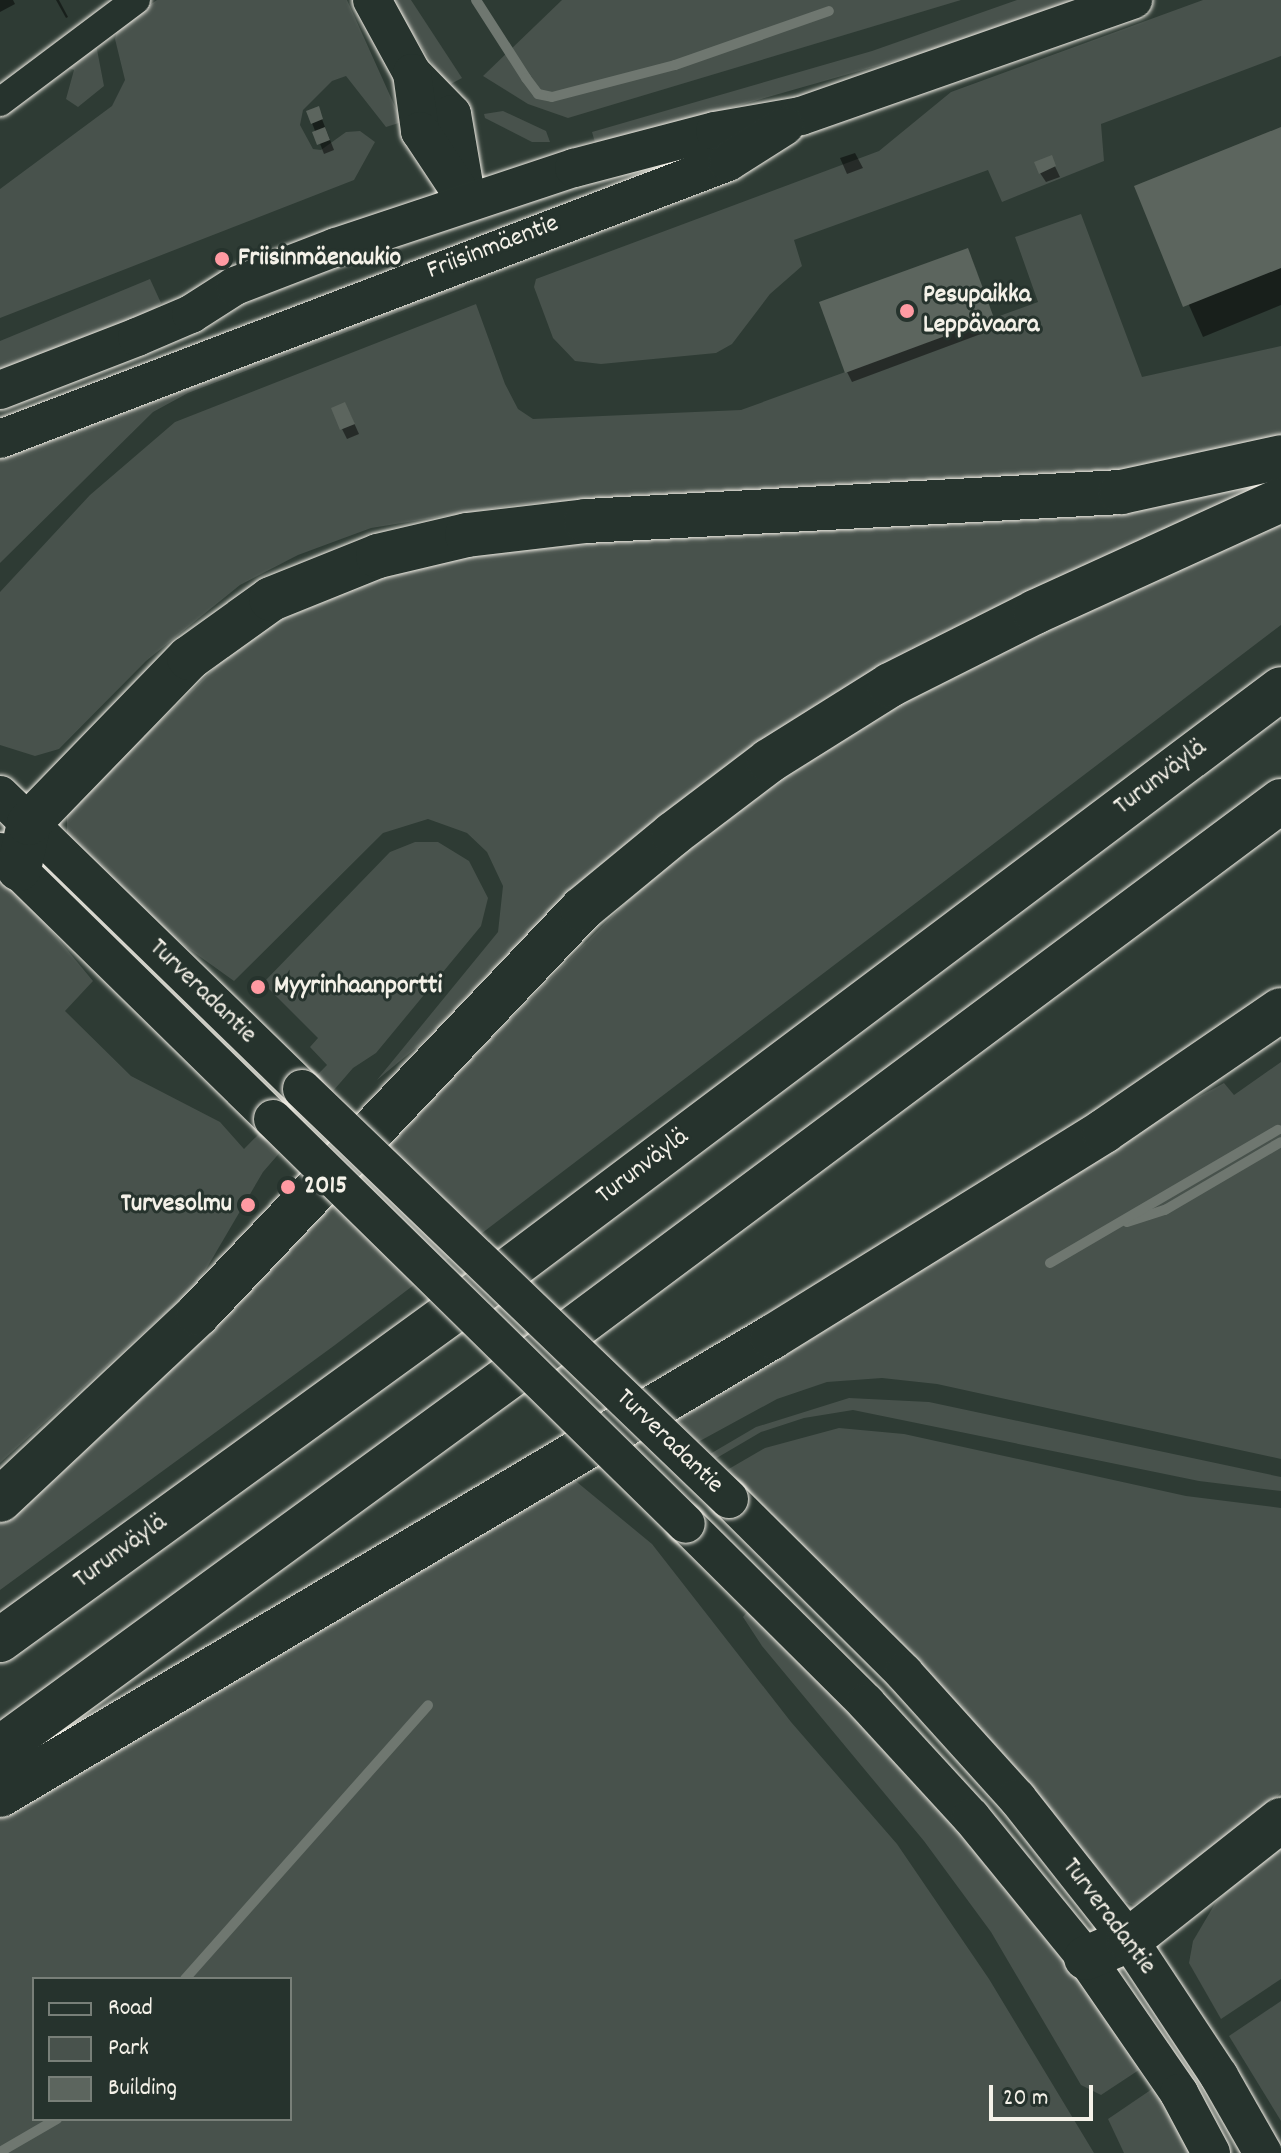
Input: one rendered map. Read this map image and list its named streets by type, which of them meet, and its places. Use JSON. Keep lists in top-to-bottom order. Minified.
{"streets":{"highway":["Turunväylä"],"main road":["Friisinmäentie","Turveradantie"]},"places":["Friisinmäenaukio","Pesupaikka Leppävaara","Myyrinhaanportti","2015","Turvesolmu"],"legend":["Road","Park","Building"],"scale_bar":"20 m"}
